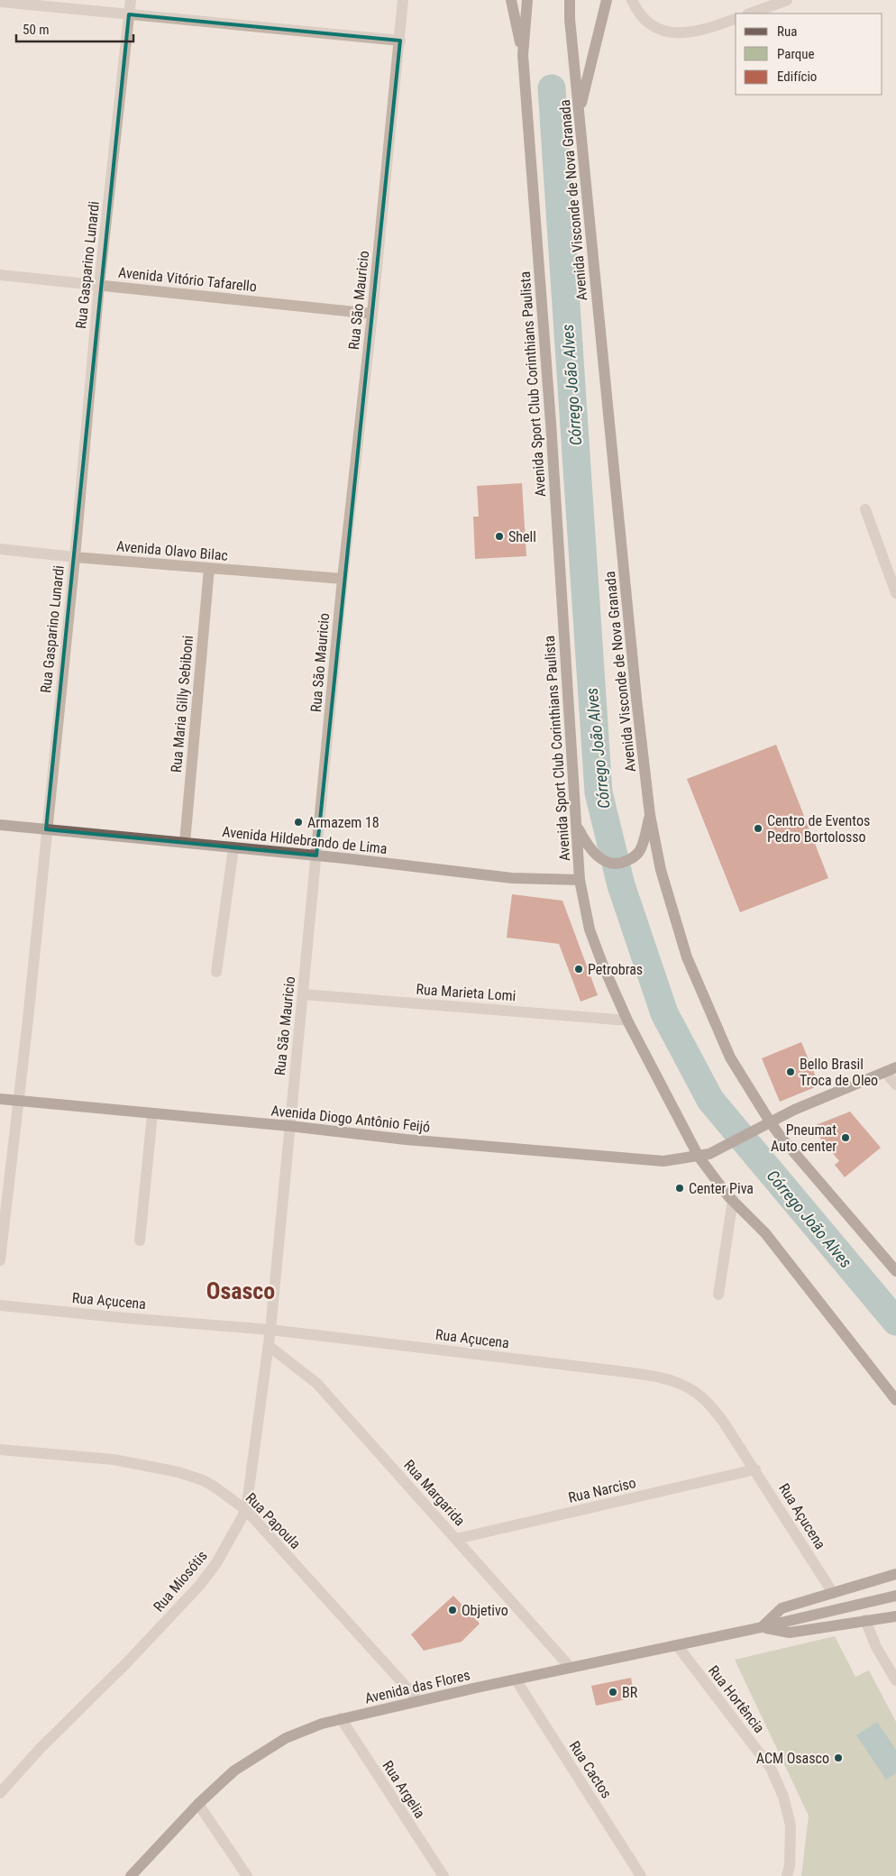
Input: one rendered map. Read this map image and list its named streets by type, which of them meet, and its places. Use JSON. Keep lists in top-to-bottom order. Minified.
{"streets":{"main road":["Avenida Visconde de Nova Granada","Avenida Sport Club Corinthians Paulista","Avenida Hildebrando de Lima","Avenida Diogo Antônio Feijó","Avenida das Flores"],"street":["Rua Gasparino Lunardi","Avenida Vitório Tafarello","Rua São Mauricio","Avenida Olavo Bilac","Rua Maria Gilly Sebiboni","Rua Marieta Lomi","Rua Açucena","Rua Narciso","Rua Margarida","Rua Papoula","Rua Miosótis","Rua Hortência","Rua Cactos","Rua Argelia"]},"crossings":[["Avenida Visconde de Nova Granada","Avenida Diogo Antônio Feijó"],["Rua Gasparino Lunardi","Avenida Vitório Tafarello"],["Rua Gasparino Lunardi","Avenida Olavo Bilac"],["Rua Gasparino Lunardi","Avenida Hildebrando de Lima"],["Rua Gasparino Lunardi","Avenida Diogo Antônio Feijó"],["Avenida Vitório Tafarello","Rua São Mauricio"],["Rua São Mauricio","Avenida Olavo Bilac"],["Rua São Mauricio","Avenida Hildebrando de Lima"],["Rua São Mauricio","Rua Marieta Lomi"],["Rua São Mauricio","Avenida Diogo Antônio Feijó"],["Rua São Mauricio","Rua Açucena"],["Rua São Mauricio","Rua Miosótis"],["Avenida Sport Club Corinthians Paulista","Avenida Hildebrando de Lima"],["Avenida Sport Club Corinthians Paulista","Rua Marieta Lomi"],["Avenida Sport Club Corinthians Paulista","Avenida Diogo Antônio Feijó"],["Avenida Olavo Bilac","Rua Maria Gilly Sebiboni"],["Rua Maria Gilly Sebiboni","Avenida Hildebrando de Lima"],["Rua Açucena","Rua Narciso"],["Rua Açucena","Rua Miosótis"],["Rua Narciso","Rua Margarida"],["Rua Margarida","Rua Miosótis"],["Rua Margarida","Avenida das Flores"],["Rua Papoula","Rua Miosótis"],["Rua Papoula","Avenida das Flores"],["Avenida das Flores","Rua Hortência"],["Avenida das Flores","Rua Cactos"],["Avenida das Flores","Rua Argelia"]],"districts":["Osasco"],"water":["Córrego João Alves"],"places":["Shell","Armazem 18","Centro de Eventos Pedro Bortolosso","Petrobras","Bello Brasil Troca de Oleo","Pneumat Auto center","Center Piva","Objetivo","BR","ACM Osasco"],"legend":["Rua","Parque","Edifício"],"scale_bar":"50 m"}
